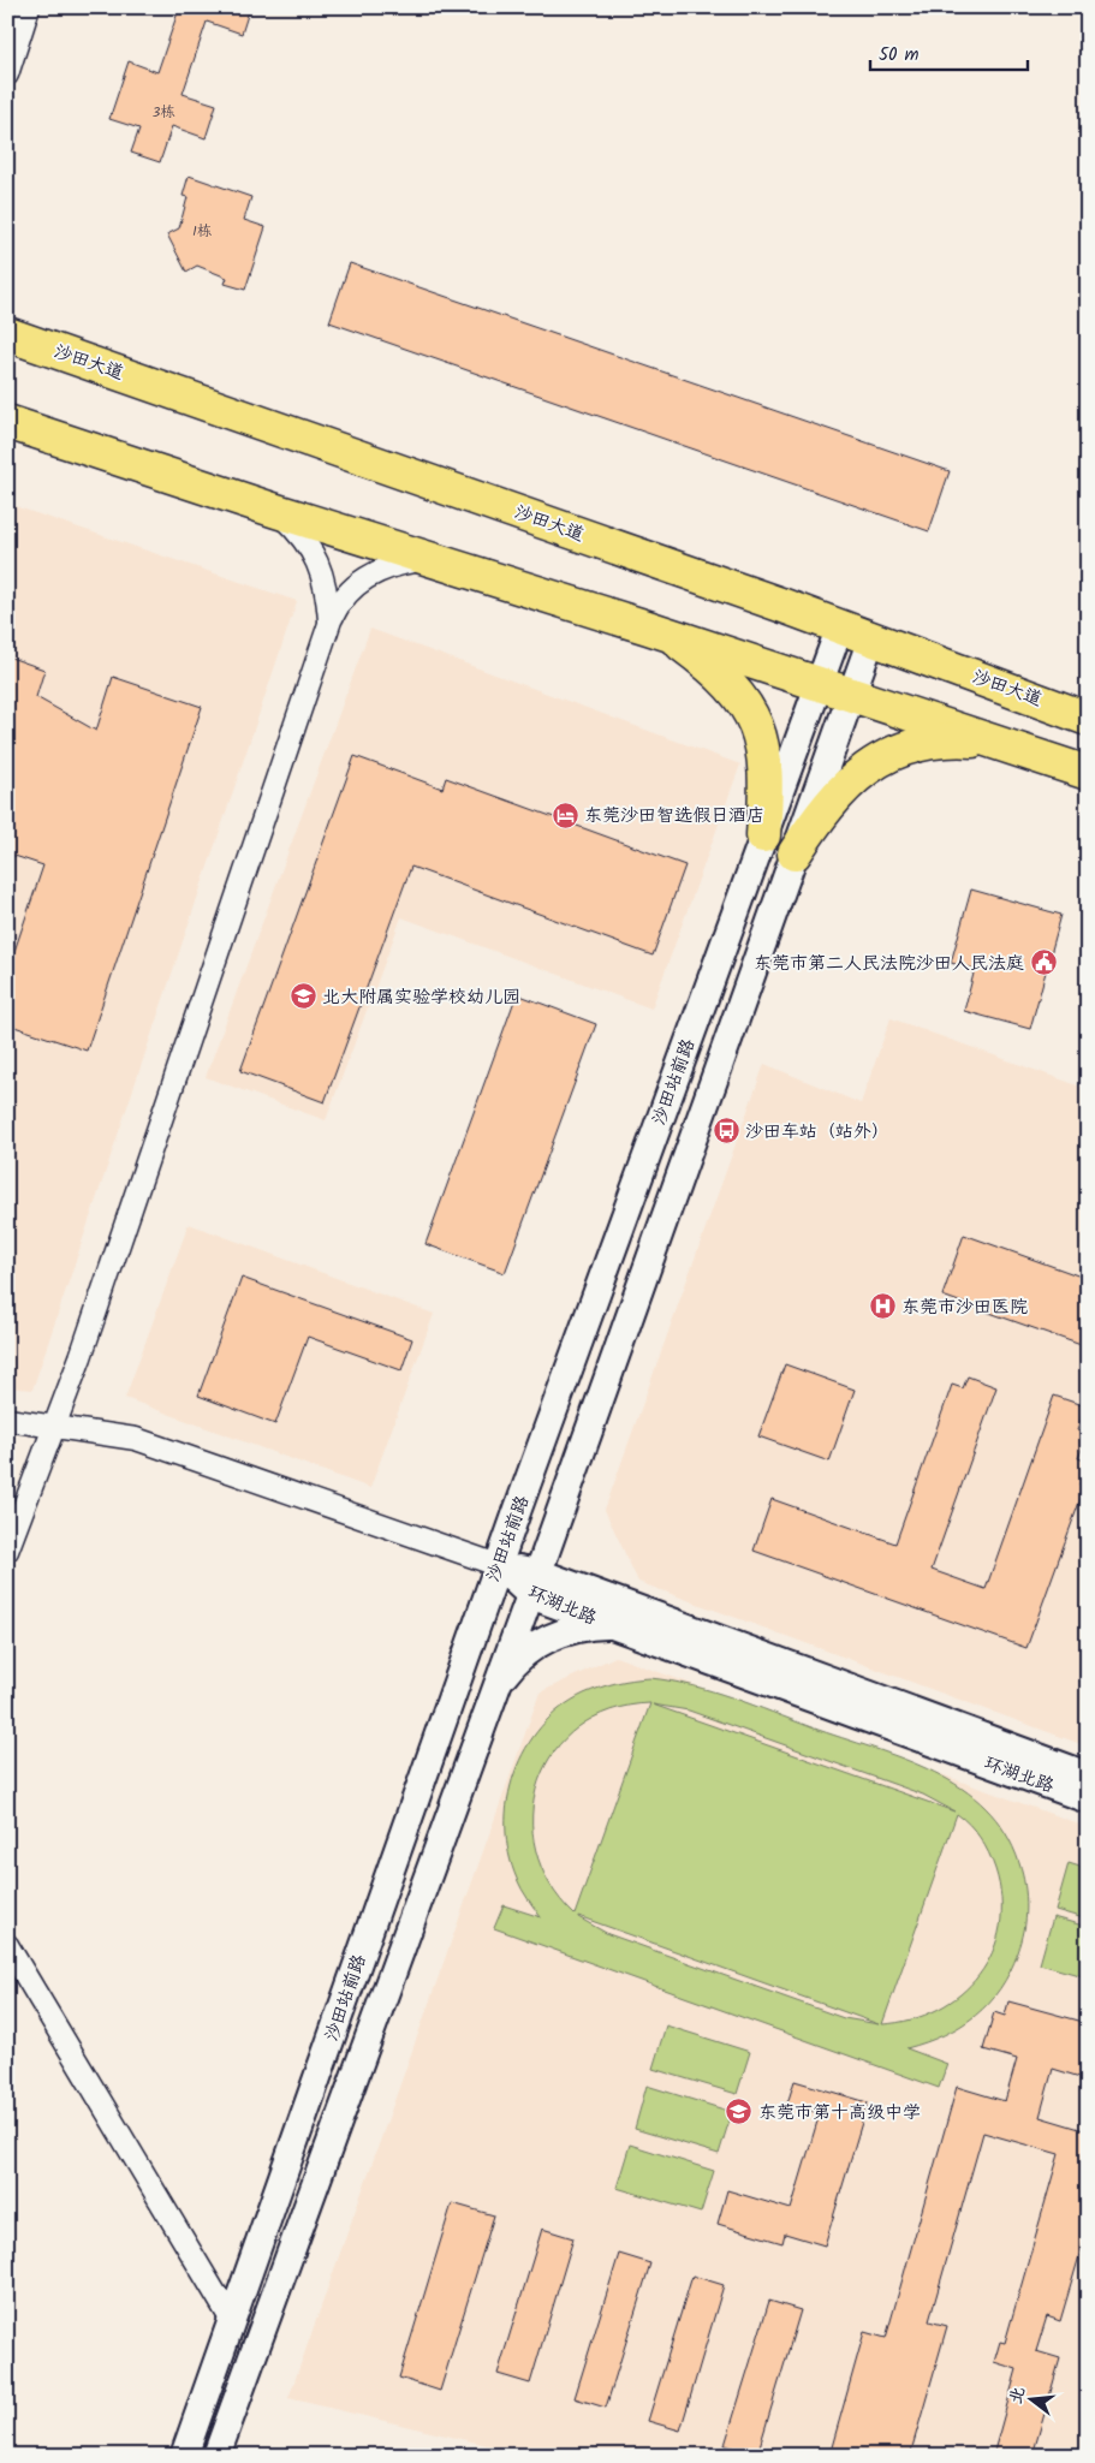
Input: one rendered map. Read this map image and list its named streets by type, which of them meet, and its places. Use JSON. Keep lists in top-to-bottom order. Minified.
{"streets":{"main road":["沙田大道"],"street":["沙田站前路","环湖北路"]},"crossings":[["沙田大道","沙田站前路"],["沙田站前路","环湖北路"]],"places":{"hotel":["东莞沙田智选假日酒店"],"public building":["东莞市第二人民法院沙田人民法庭"],"school or university":["北大附属实验学校幼儿园","东莞市第十高级中学"],"bus stop":["沙田车站（站外）"],"hospital":["东莞市沙田医院"]},"house_numbers":["3栋","1栋"],"scale_bar":"50 m","north":"left"}
